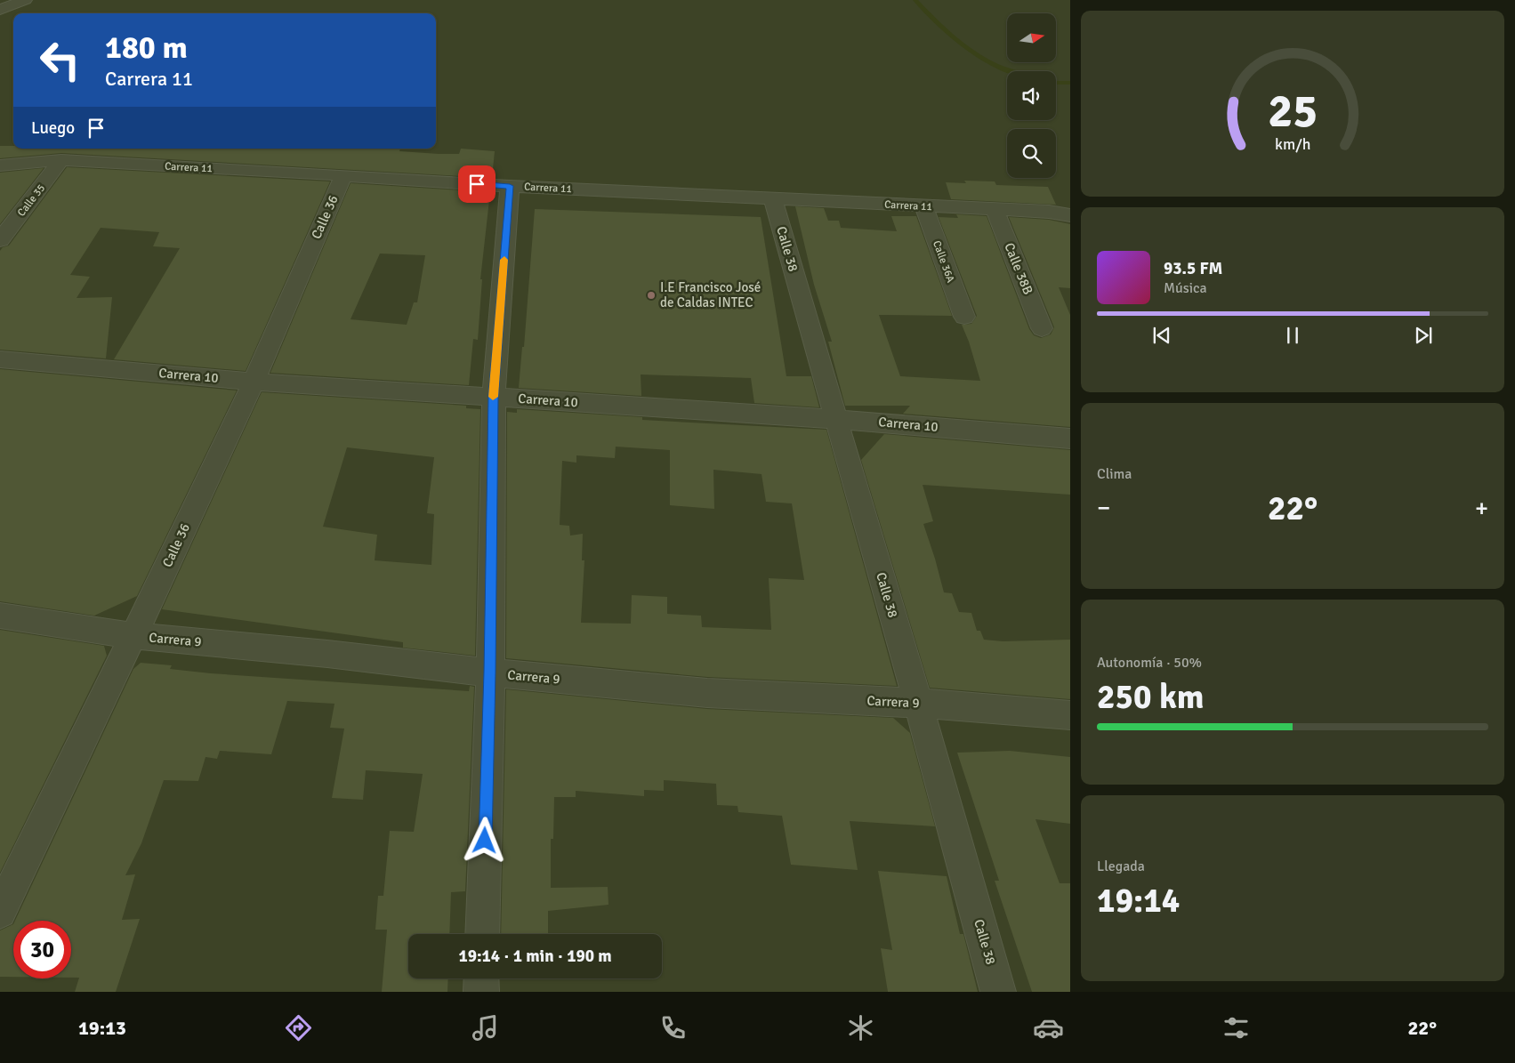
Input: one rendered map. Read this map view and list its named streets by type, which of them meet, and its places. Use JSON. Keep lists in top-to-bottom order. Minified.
{"streets":{"street":["Carrera 11","Calle 35","Calle 36","Calle 38","Calle 36A","Calle 38B","Carrera 10","Carrera 9"]},"crossings":[["Carrera 11","Calle 35"],["Carrera 11","Calle 36"],["Carrera 11","Calle 38"],["Carrera 11","Calle 36A"],["Carrera 11","Calle 38B"],["Calle 36","Carrera 10"],["Calle 36","Carrera 9"],["Calle 38","Carrera 10"],["Calle 38","Carrera 9"]],"places":["I.E Francisco José de Caldas INTEC"],"north":"right","page":{"turn":["180 m","Carrera 11"],"then":"Luego","song":["93.5 FM","Música"],"tile":["Clima",["Autonomía · 50%","250 km"],["Llegada","19:14"]],"heat":["−","22°","+"],"limit":"30","trip":"19:14 · 1 min · 190 m","tabs":["19:13","22°"],"gauge":["25","km/h"]}}
